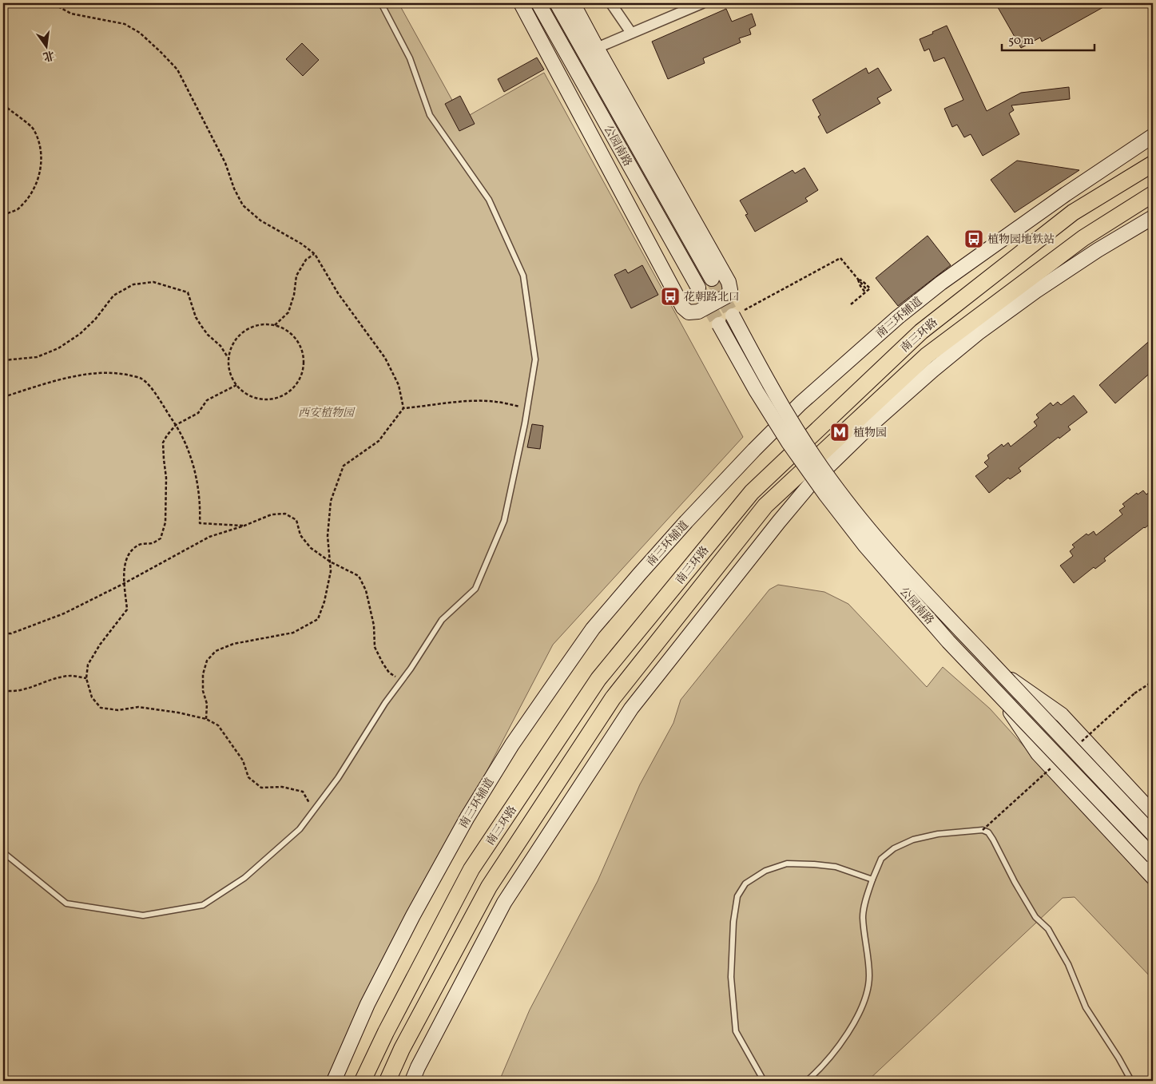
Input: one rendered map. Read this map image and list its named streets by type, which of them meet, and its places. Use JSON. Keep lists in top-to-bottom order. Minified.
{"streets":{"highway":["南三环路"],"main road":["公园南路","南三环辅道"]},"parks":["西安植物园"],"places":{"bus stop":["植物园地铁站","花朝路北口"],"metro station":["植物园"]},"scale_bar":"50 m","north":"bottom"}
